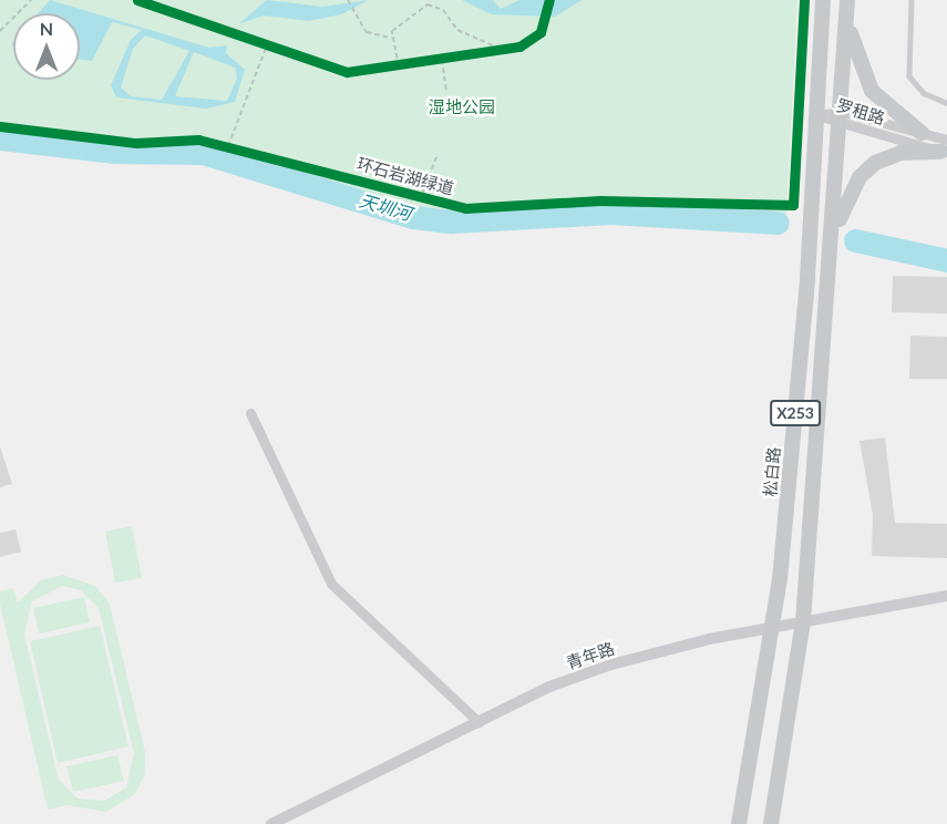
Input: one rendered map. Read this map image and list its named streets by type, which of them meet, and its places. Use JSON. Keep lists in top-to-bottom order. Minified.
{"streets":{"main road":["X253","松白路"],"street":["罗租路","青年路"],"cycle path":["环石岩湖绿道"]},"crossings":[["罗租路","X253"],["罗租路","松白路"],["X253","青年路"],["松白路","青年路"]],"water":["天圳河"],"parks":["湿地公园"],"north":"top"}
